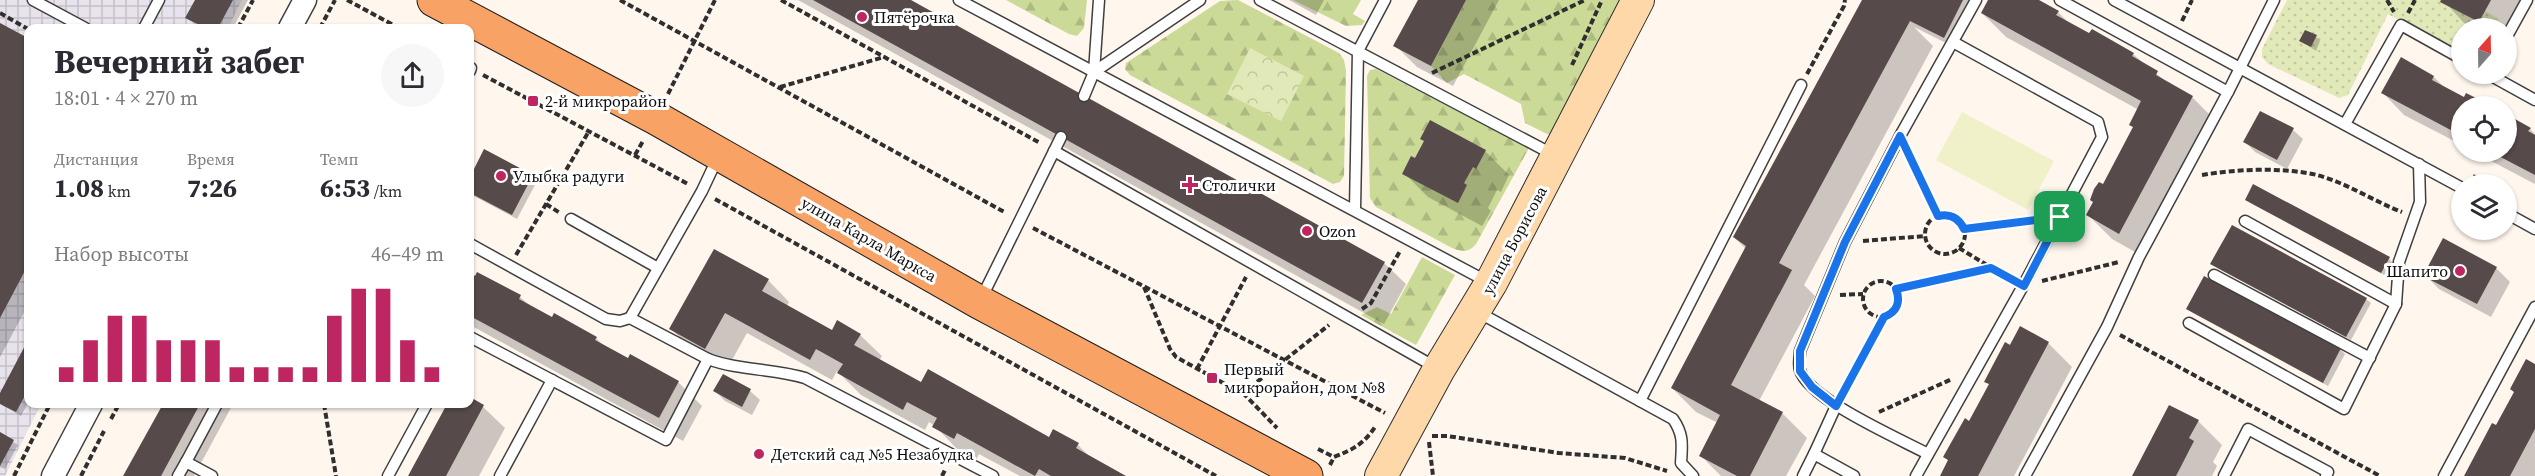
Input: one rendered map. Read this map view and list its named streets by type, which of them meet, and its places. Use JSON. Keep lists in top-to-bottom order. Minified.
{"streets":{"main road":["улица Карла Маркса"],"street":["улица Борисова"]},"places":{"other":["Пятёрочка","Улыбка радуги","Ozon","Шапито","Детский сад №5 Незабудка"],"transit":["2-й микрорайон","Первый микрорайон, дом №8"],"health":["Столички"]},"north":"top","page":{"heading":["Вечерний забег","18:01 · 4 × 270 m"],"stats":[["Дистанция","1.08 km"],["Время","7:26"],["Темп","6:53 /km"]],"chart":["Набор высоты","46–49 m"]}}
